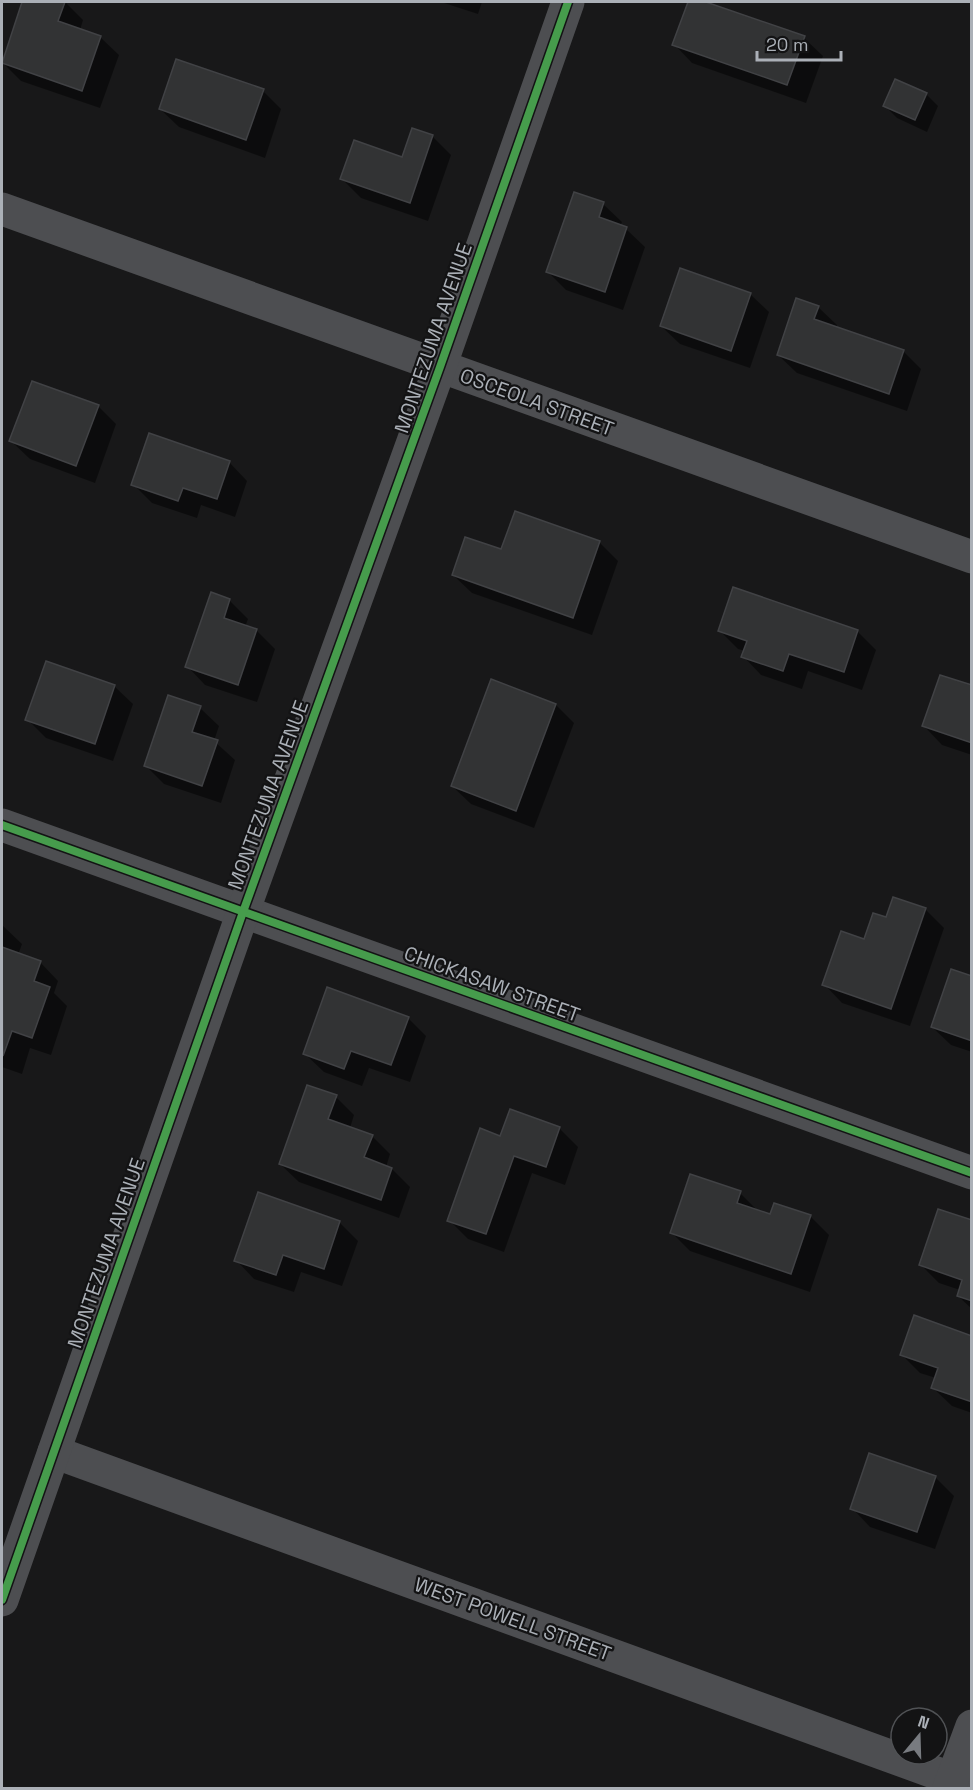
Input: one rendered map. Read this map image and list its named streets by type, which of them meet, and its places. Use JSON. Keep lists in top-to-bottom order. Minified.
{"streets":{"street":["MONTEZUMA AVENUE","OSCEOLA STREET","CHICKASAW STREET","WEST POWELL STREET"]},"crossings":[["MONTEZUMA AVENUE","OSCEOLA STREET"],["MONTEZUMA AVENUE","CHICKASAW STREET"],["MONTEZUMA AVENUE","WEST POWELL STREET"]],"scale_bar":"20 m","north":"top"}
